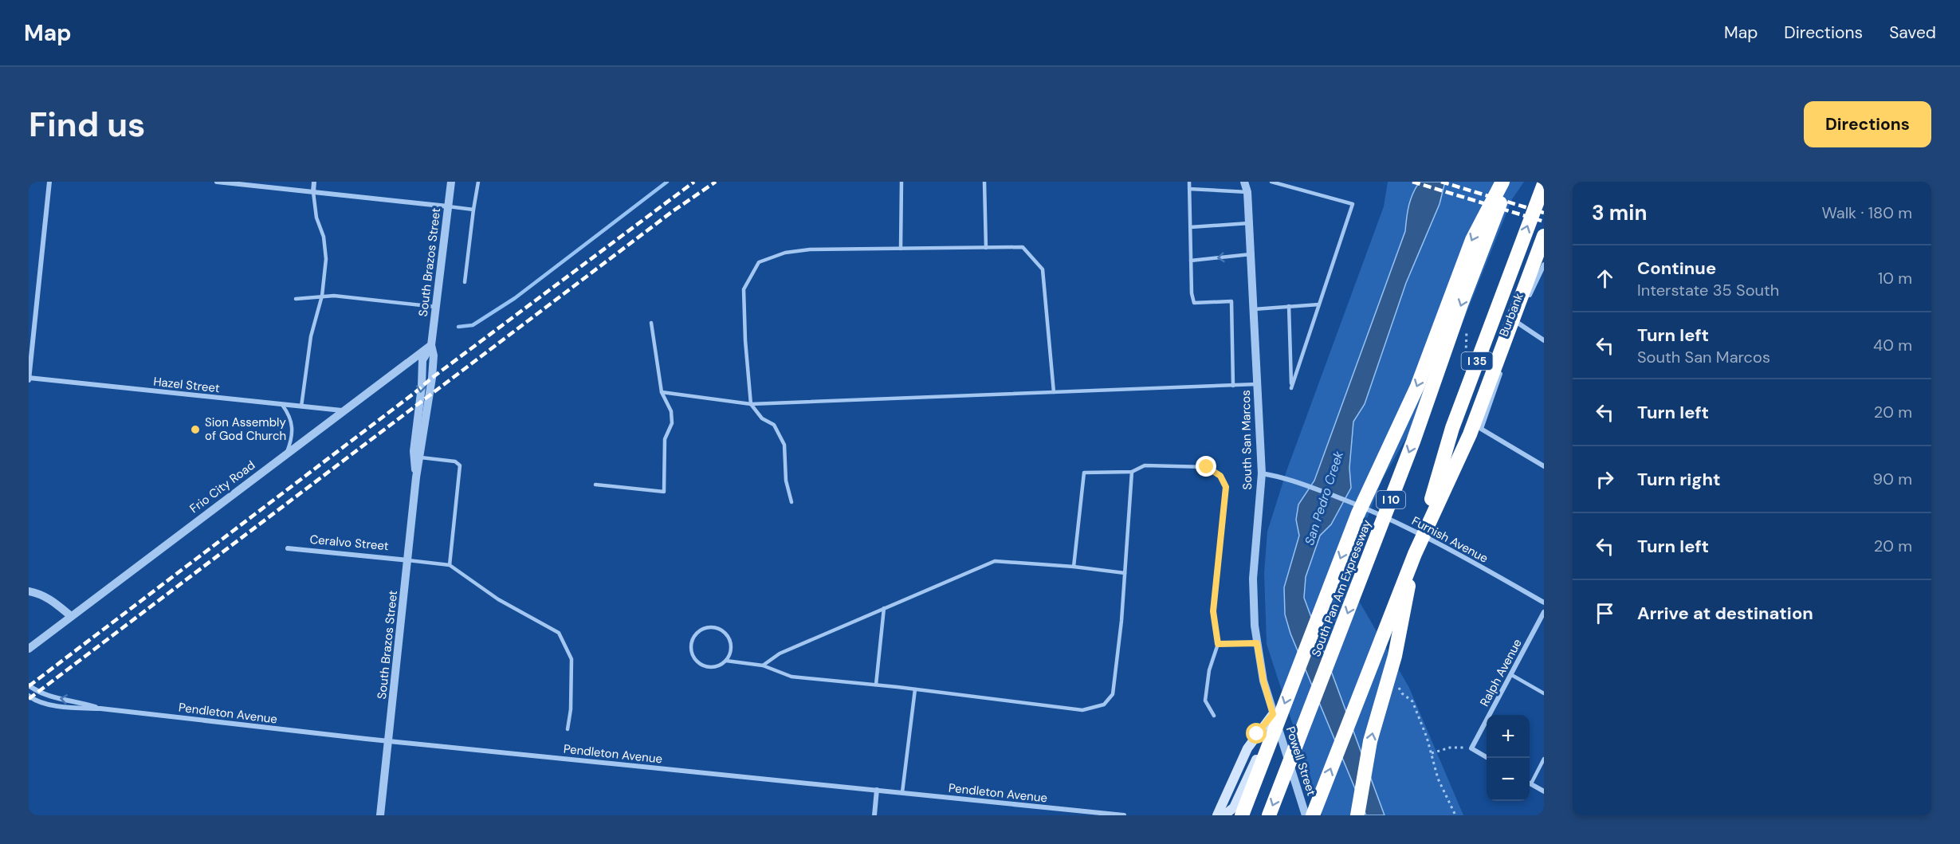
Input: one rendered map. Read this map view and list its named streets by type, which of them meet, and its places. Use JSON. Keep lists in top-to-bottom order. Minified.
{"streets":{"highway":["I 35","I 10","South Pan Am Expressway"],"street":["South Brazos Street","Burbank","Hazel Street","South San Marcos","Frio City Road","Furnish Avenue","Ceralvo Street","Ralph Avenue","Pendleton Avenue","Powell Street"]},"crossings":[["South Brazos Street","Frio City Road"],["South Brazos Street","Ceralvo Street"],["South Brazos Street","Pendleton Avenue"],["Hazel Street","Frio City Road"],["South San Marcos","Furnish Avenue"],["South San Marcos","Powell Street"]],"water":["San Pedro Creek"],"places":["Sion Assembly of God Church"],"page":{"header":"Map","nav":["Map","Directions","Saved"],"buttons":"Directions","title":"Find us","heading":["3 min","Walk · 180 m"],"list":[["Continue","Interstate 35 South","10 m"],["Turn left","South San Marcos","40 m"],["Turn left","20 m"],["Turn right","90 m"],["Turn left","20 m"],"Arrive at destination"],"map_buttons":["+","−"]}}
